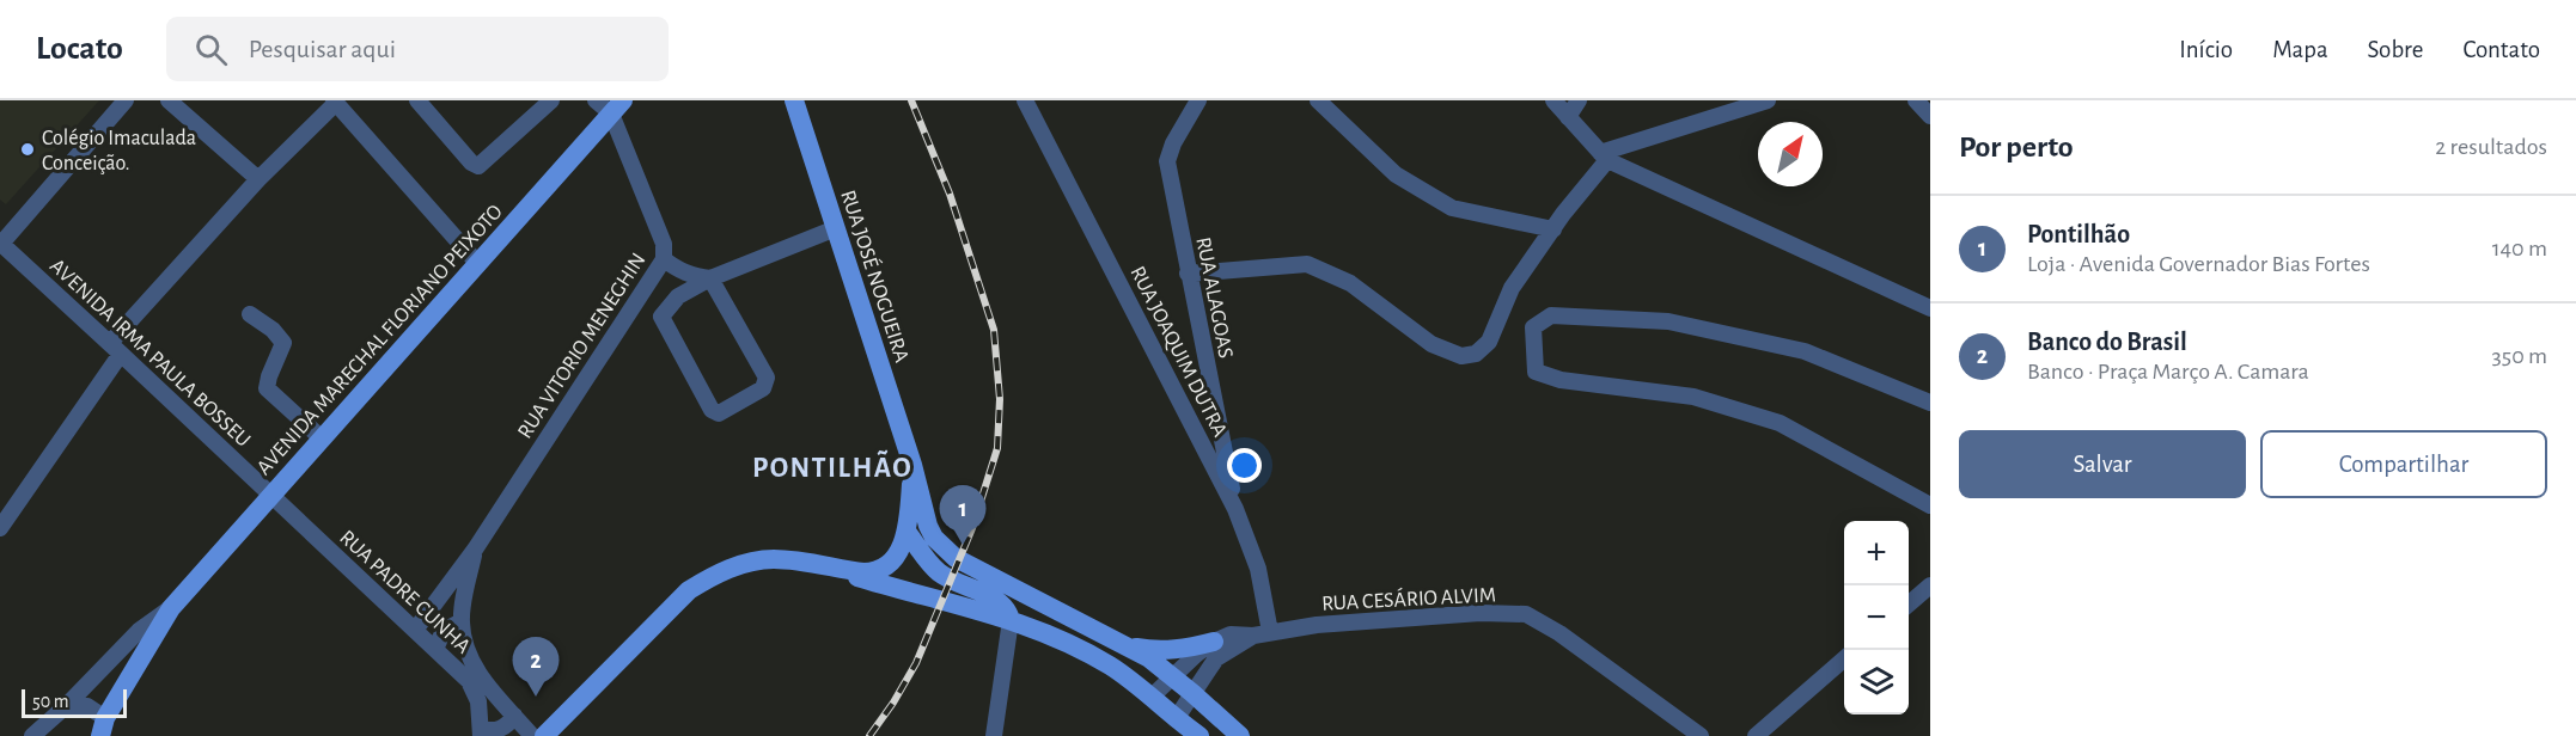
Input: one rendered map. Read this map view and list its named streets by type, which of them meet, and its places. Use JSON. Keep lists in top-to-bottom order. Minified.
{"streets":{"main road":["RUA JOSÉ NOGUEIRA","AVENIDA MARECHAL FLORIANO PEIXOTO"],"street":["RUA ALAGOAS","RUA VITORIO MENEGHIN","RUA JOAQUIM DUTRA","AVENIDA IRMA PAULA BOSSEU","RUA PADRE CUNHA","RUA CESÁRIO ALVIM"]},"crossings":[["RUA ALAGOAS","RUA JOAQUIM DUTRA"],["AVENIDA MARECHAL FLORIANO PEIXOTO","RUA VITORIO MENEGHIN"],["AVENIDA MARECHAL FLORIANO PEIXOTO","AVENIDA IRMA PAULA BOSSEU"],["AVENIDA MARECHAL FLORIANO PEIXOTO","RUA PADRE CUNHA"],["RUA VITORIO MENEGHIN","RUA PADRE CUNHA"],["RUA JOAQUIM DUTRA","RUA CESÁRIO ALVIM"],["AVENIDA IRMA PAULA BOSSEU","RUA PADRE CUNHA"]],"districts":["PONTILHÃO"],"places":["Colégio Imaculada Conceição."],"scale_bar":"50 m","north":"top right","page":{"header":"Locato","search":"Pesquisar aqui","nav":["Início","Mapa","Sobre","Contato"],"heading":["Por perto","2 resultados"],"list":[{"mark":"1","name":"Pontilhão","note":"Loja · Avenida Governador Bias Fortes","value":"140 m"},{"mark":"2","name":"Banco do Brasil","note":"Banco · Praça Março A. Camara","value":"350 m"}],"buttons":["Salvar","Compartilhar"],"pins":["1","2"],"map_buttons":["+","−"],"scale":"50 m"}}
